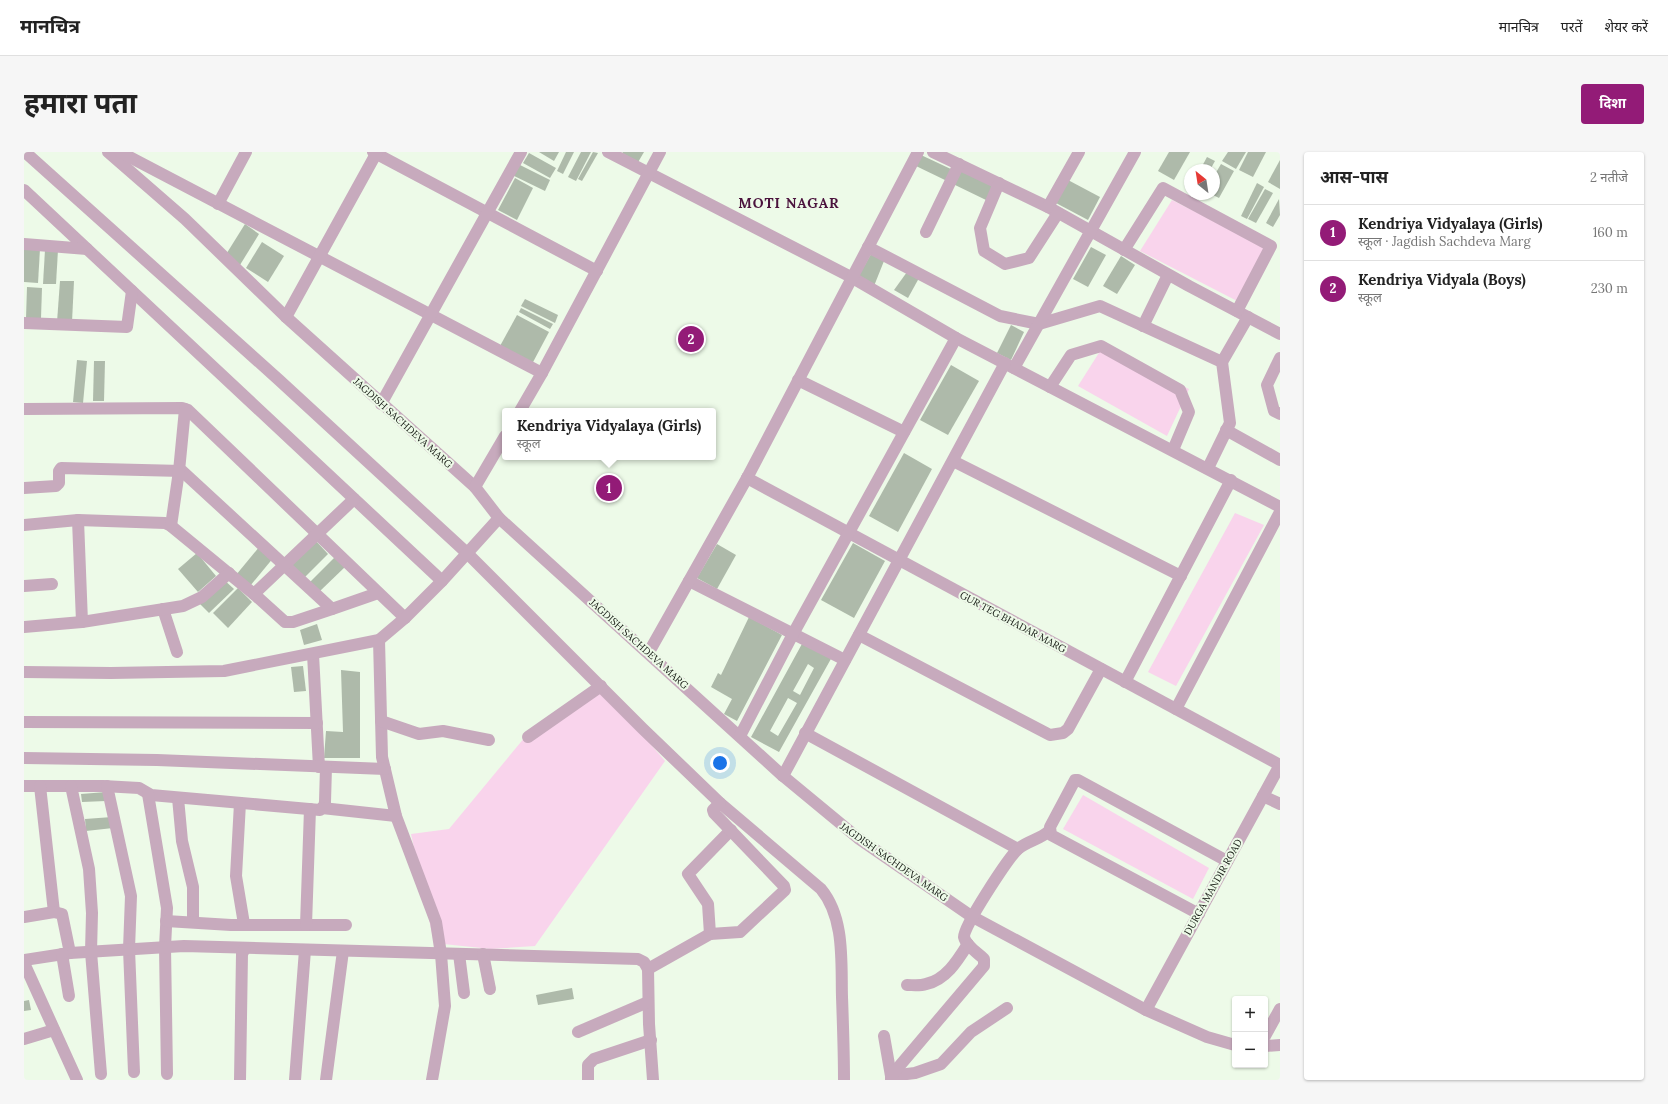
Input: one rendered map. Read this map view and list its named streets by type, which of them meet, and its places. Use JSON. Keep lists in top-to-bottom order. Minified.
{"streets":{"street":["JAGDISH SACHDEVA MARG","GUR TEG BHADAR MARG","DURGA MANDIR ROAD"]},"crossings":[["JAGDISH SACHDEVA MARG","DURGA MANDIR ROAD"],["GUR TEG BHADAR MARG","DURGA MANDIR ROAD"]],"districts":["MOTI NAGAR"],"north":"top left","page":{"header":"मानचित्र","nav":["मानचित्र","परतें","शेयर करें"],"buttons":"दिशा","title":"हमारा पता","heading":["आस-पास","2 नतीजे"],"list":[{"mark":"1","name":"Kendriya Vidyalaya (Girls)","note":"स्कूल · Jagdish Sachdeva Marg","value":"160 m"},{"mark":"2","name":"Kendriya Vidyala (Boys)","note":"स्कूल","value":"230 m"}],"pins":["2","1"],"popup":["Kendriya Vidyalaya (Girls)","स्कूल"],"map_buttons":["+","−"]}}
